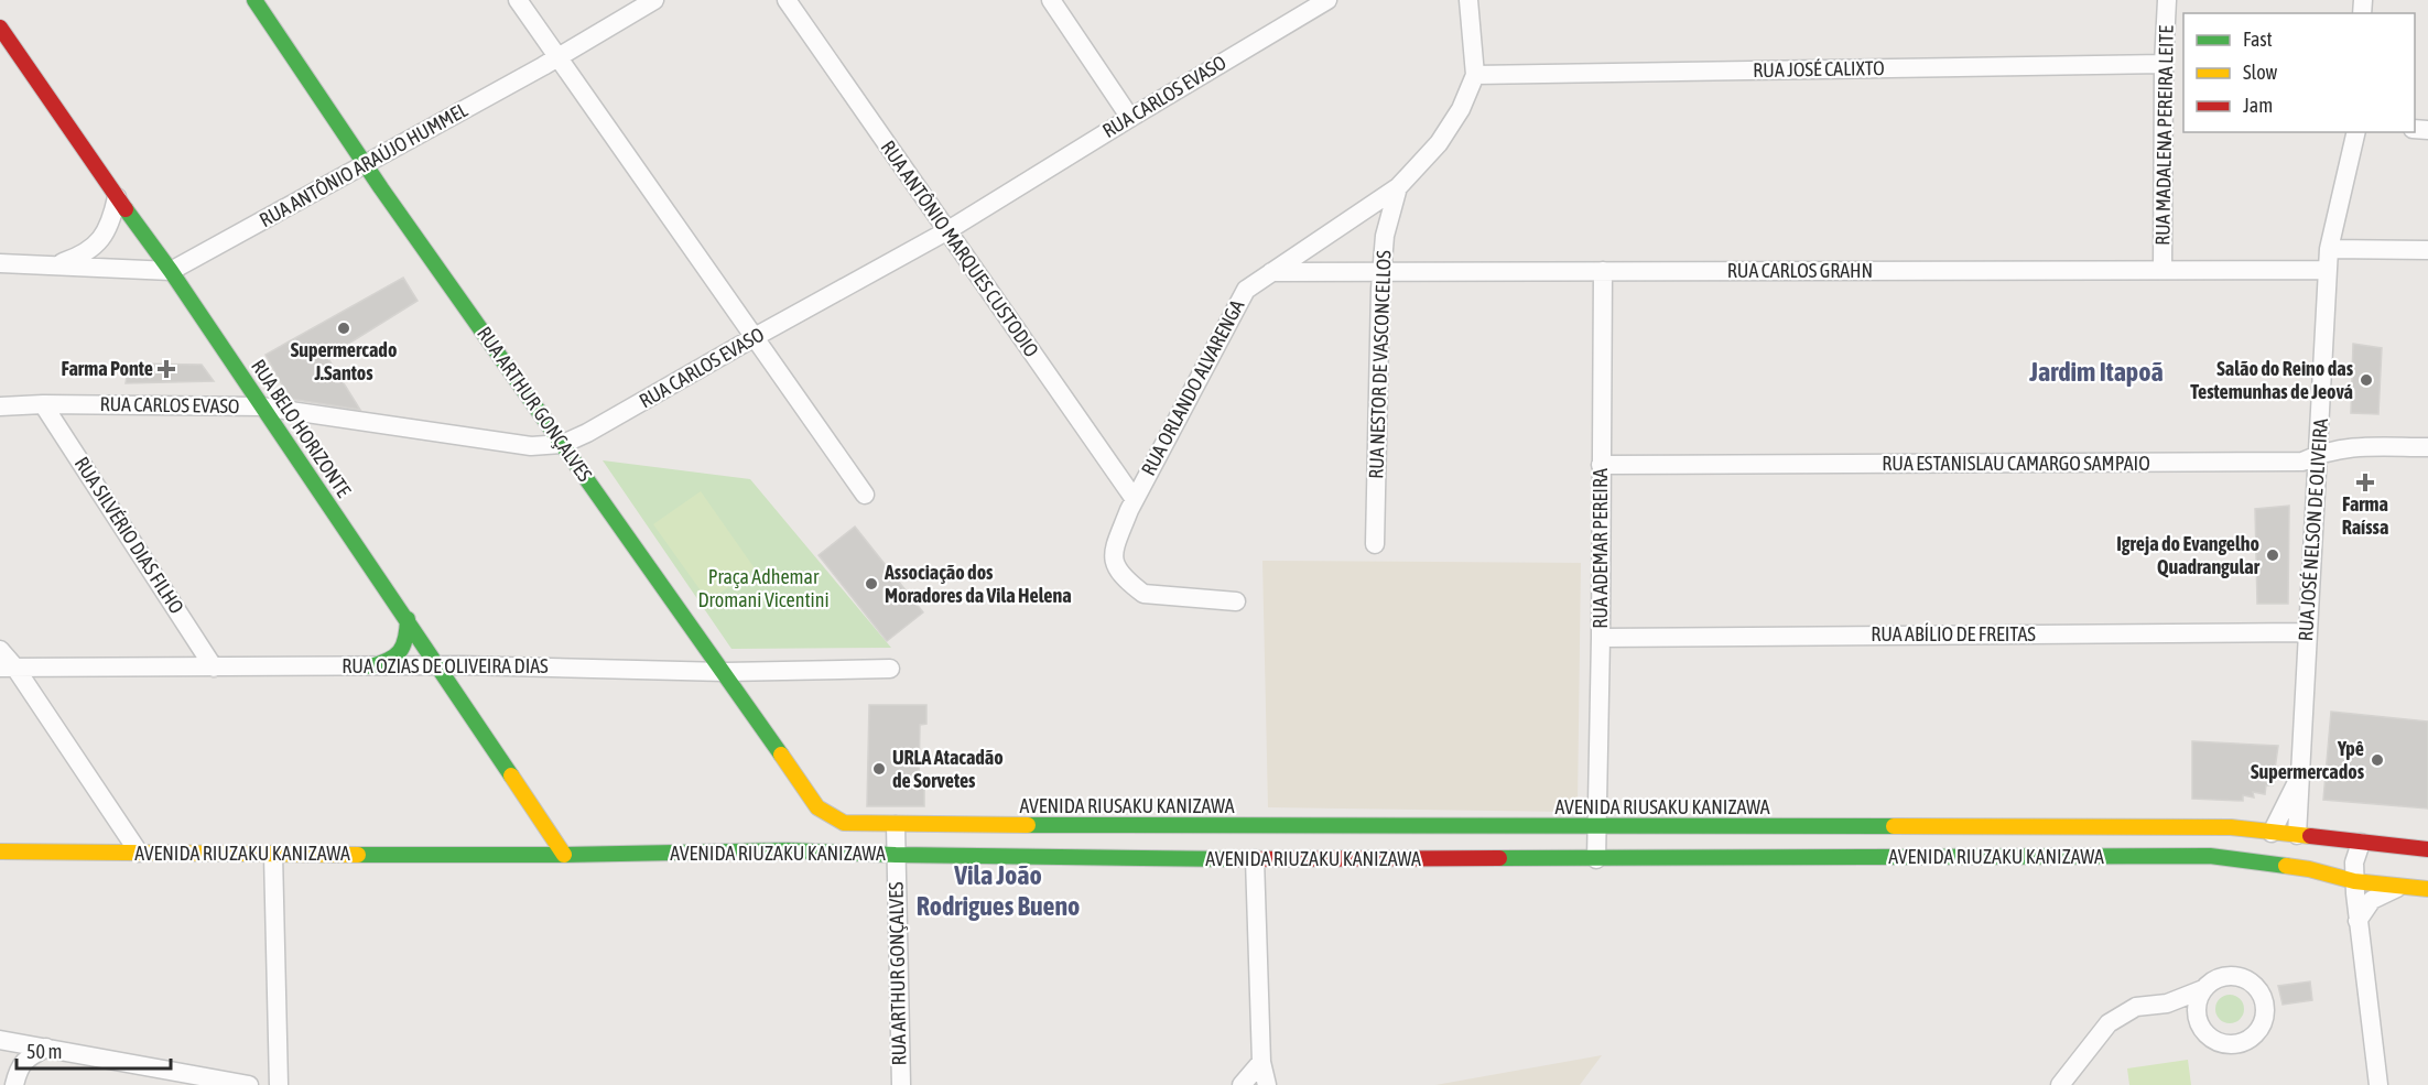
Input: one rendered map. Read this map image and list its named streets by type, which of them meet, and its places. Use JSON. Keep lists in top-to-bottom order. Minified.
{"streets":{"street":["RUA JOSÉ CALIXTO","RUA CARLOS EVASO","RUA MADALENA PEREIRA LEITE","RUA ANTÔNIO ARAÚJO HUMMEL","RUA ANTÔNIO MARQUES CUSTODIO","RUA CARLOS GRAHN","RUA NESTOR DE VASCONCELLOS","RUA ORLANDO ALVARENGA","RUA ARTHUR GONÇALVES","RUA BELO HORIZONTE","RUA ESTANISLAU CAMARGO SAMPAIO","RUA JOSÉ NELSON DE OLIVEIRA","RUA SILVÉRIO DIAS FILHO","RUA ADEMAR PEREIRA","RUA ABÍLIO DE FREITAS","RUA OZIAS DE OLIVEIRA DIAS","AVENIDA RIUSAKU KANIZAWA","AVENIDA RIUZAKU KANIZAWA"]},"crossings":[["RUA JOSÉ CALIXTO","RUA MADALENA PEREIRA LEITE"],["RUA JOSÉ CALIXTO","RUA ORLANDO ALVARENGA"],["RUA CARLOS EVASO","RUA ANTÔNIO MARQUES CUSTODIO"],["RUA CARLOS EVASO","RUA ARTHUR GONÇALVES"],["RUA CARLOS EVASO","RUA BELO HORIZONTE"],["RUA CARLOS EVASO","RUA SILVÉRIO DIAS FILHO"],["RUA MADALENA PEREIRA LEITE","RUA CARLOS GRAHN"],["RUA ANTÔNIO ARAÚJO HUMMEL","RUA ARTHUR GONÇALVES"],["RUA ANTÔNIO ARAÚJO HUMMEL","RUA BELO HORIZONTE"],["RUA ANTÔNIO MARQUES CUSTODIO","RUA ORLANDO ALVARENGA"],["RUA CARLOS GRAHN","RUA NESTOR DE VASCONCELLOS"],["RUA CARLOS GRAHN","RUA ORLANDO ALVARENGA"],["RUA CARLOS GRAHN","RUA JOSÉ NELSON DE OLIVEIRA"],["RUA CARLOS GRAHN","RUA ADEMAR PEREIRA"],["RUA NESTOR DE VASCONCELLOS","RUA ORLANDO ALVARENGA"],["RUA ARTHUR GONÇALVES","RUA OZIAS DE OLIVEIRA DIAS"],["RUA ARTHUR GONÇALVES","AVENIDA RIUSAKU KANIZAWA"],["RUA ARTHUR GONÇALVES","AVENIDA RIUZAKU KANIZAWA"],["RUA BELO HORIZONTE","RUA OZIAS DE OLIVEIRA DIAS"],["RUA BELO HORIZONTE","AVENIDA RIUZAKU KANIZAWA"],["RUA ESTANISLAU CAMARGO SAMPAIO","RUA JOSÉ NELSON DE OLIVEIRA"],["RUA ESTANISLAU CAMARGO SAMPAIO","RUA ADEMAR PEREIRA"],["RUA JOSÉ NELSON DE OLIVEIRA","RUA ABÍLIO DE FREITAS"],["RUA JOSÉ NELSON DE OLIVEIRA","AVENIDA RIUSAKU KANIZAWA"],["RUA JOSÉ NELSON DE OLIVEIRA","AVENIDA RIUZAKU KANIZAWA"],["RUA SILVÉRIO DIAS FILHO","RUA OZIAS DE OLIVEIRA DIAS"],["RUA ADEMAR PEREIRA","RUA ABÍLIO DE FREITAS"],["RUA ADEMAR PEREIRA","AVENIDA RIUSAKU KANIZAWA"],["AVENIDA RIUSAKU KANIZAWA","AVENIDA RIUZAKU KANIZAWA"]],"districts":["Jardim Itapoã","Vila João Rodrigues Bueno"],"parks":["Praça Adhemar Dromani Vicentini"],"places":{"other":["Supermercado J.Santos","Salão do Reino das Testemunhas de Jeová","Igreja do Evangelho Quadrangular","Associação dos Moradores da Vila Helena","Ypê Supermercados","URLA Atacadão de Sorvetes"],"health":["Farma Ponte","Farma Raíssa"]},"legend":["Fast","Slow","Jam"],"scale_bar":"50 m"}
